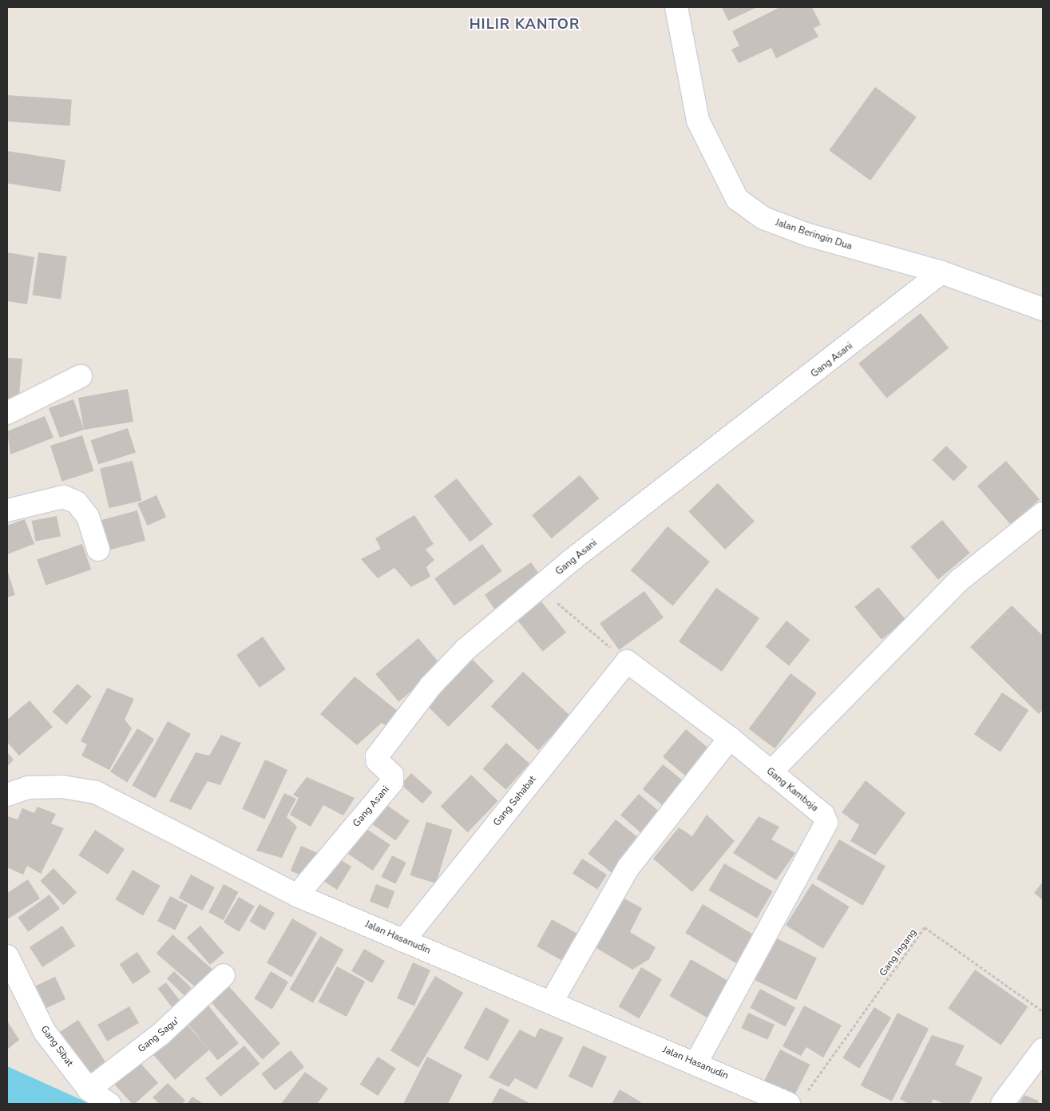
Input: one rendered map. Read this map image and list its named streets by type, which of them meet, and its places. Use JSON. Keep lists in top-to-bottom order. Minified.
{"streets":{"street":["Jalan Beringin Dua","Gang Asani","Gang Kamboja","Gang Sahabat","Jalan Hasanudin","Gang Sagu'","Gang Sibat"],"path":["Gang Ingang"]},"crossings":[["Jalan Beringin Dua","Gang Asani"],["Gang Asani","Jalan Hasanudin"],["Gang Kamboja","Gang Sahabat"],["Gang Kamboja","Jalan Hasanudin"],["Gang Sahabat","Jalan Hasanudin"],["Jalan Hasanudin","Gang Ingang"],["Gang Sagu'","Gang Sibat"]],"districts":["HILIR KANTOR"]}
